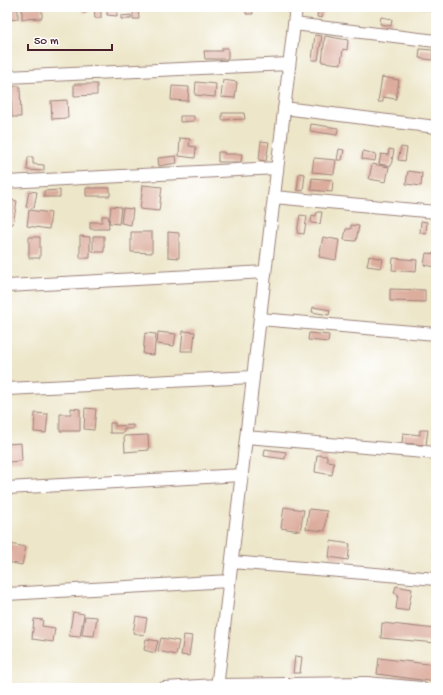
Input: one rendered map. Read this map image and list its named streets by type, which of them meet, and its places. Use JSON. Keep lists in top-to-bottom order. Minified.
{"scale_bar":"50 m"}
